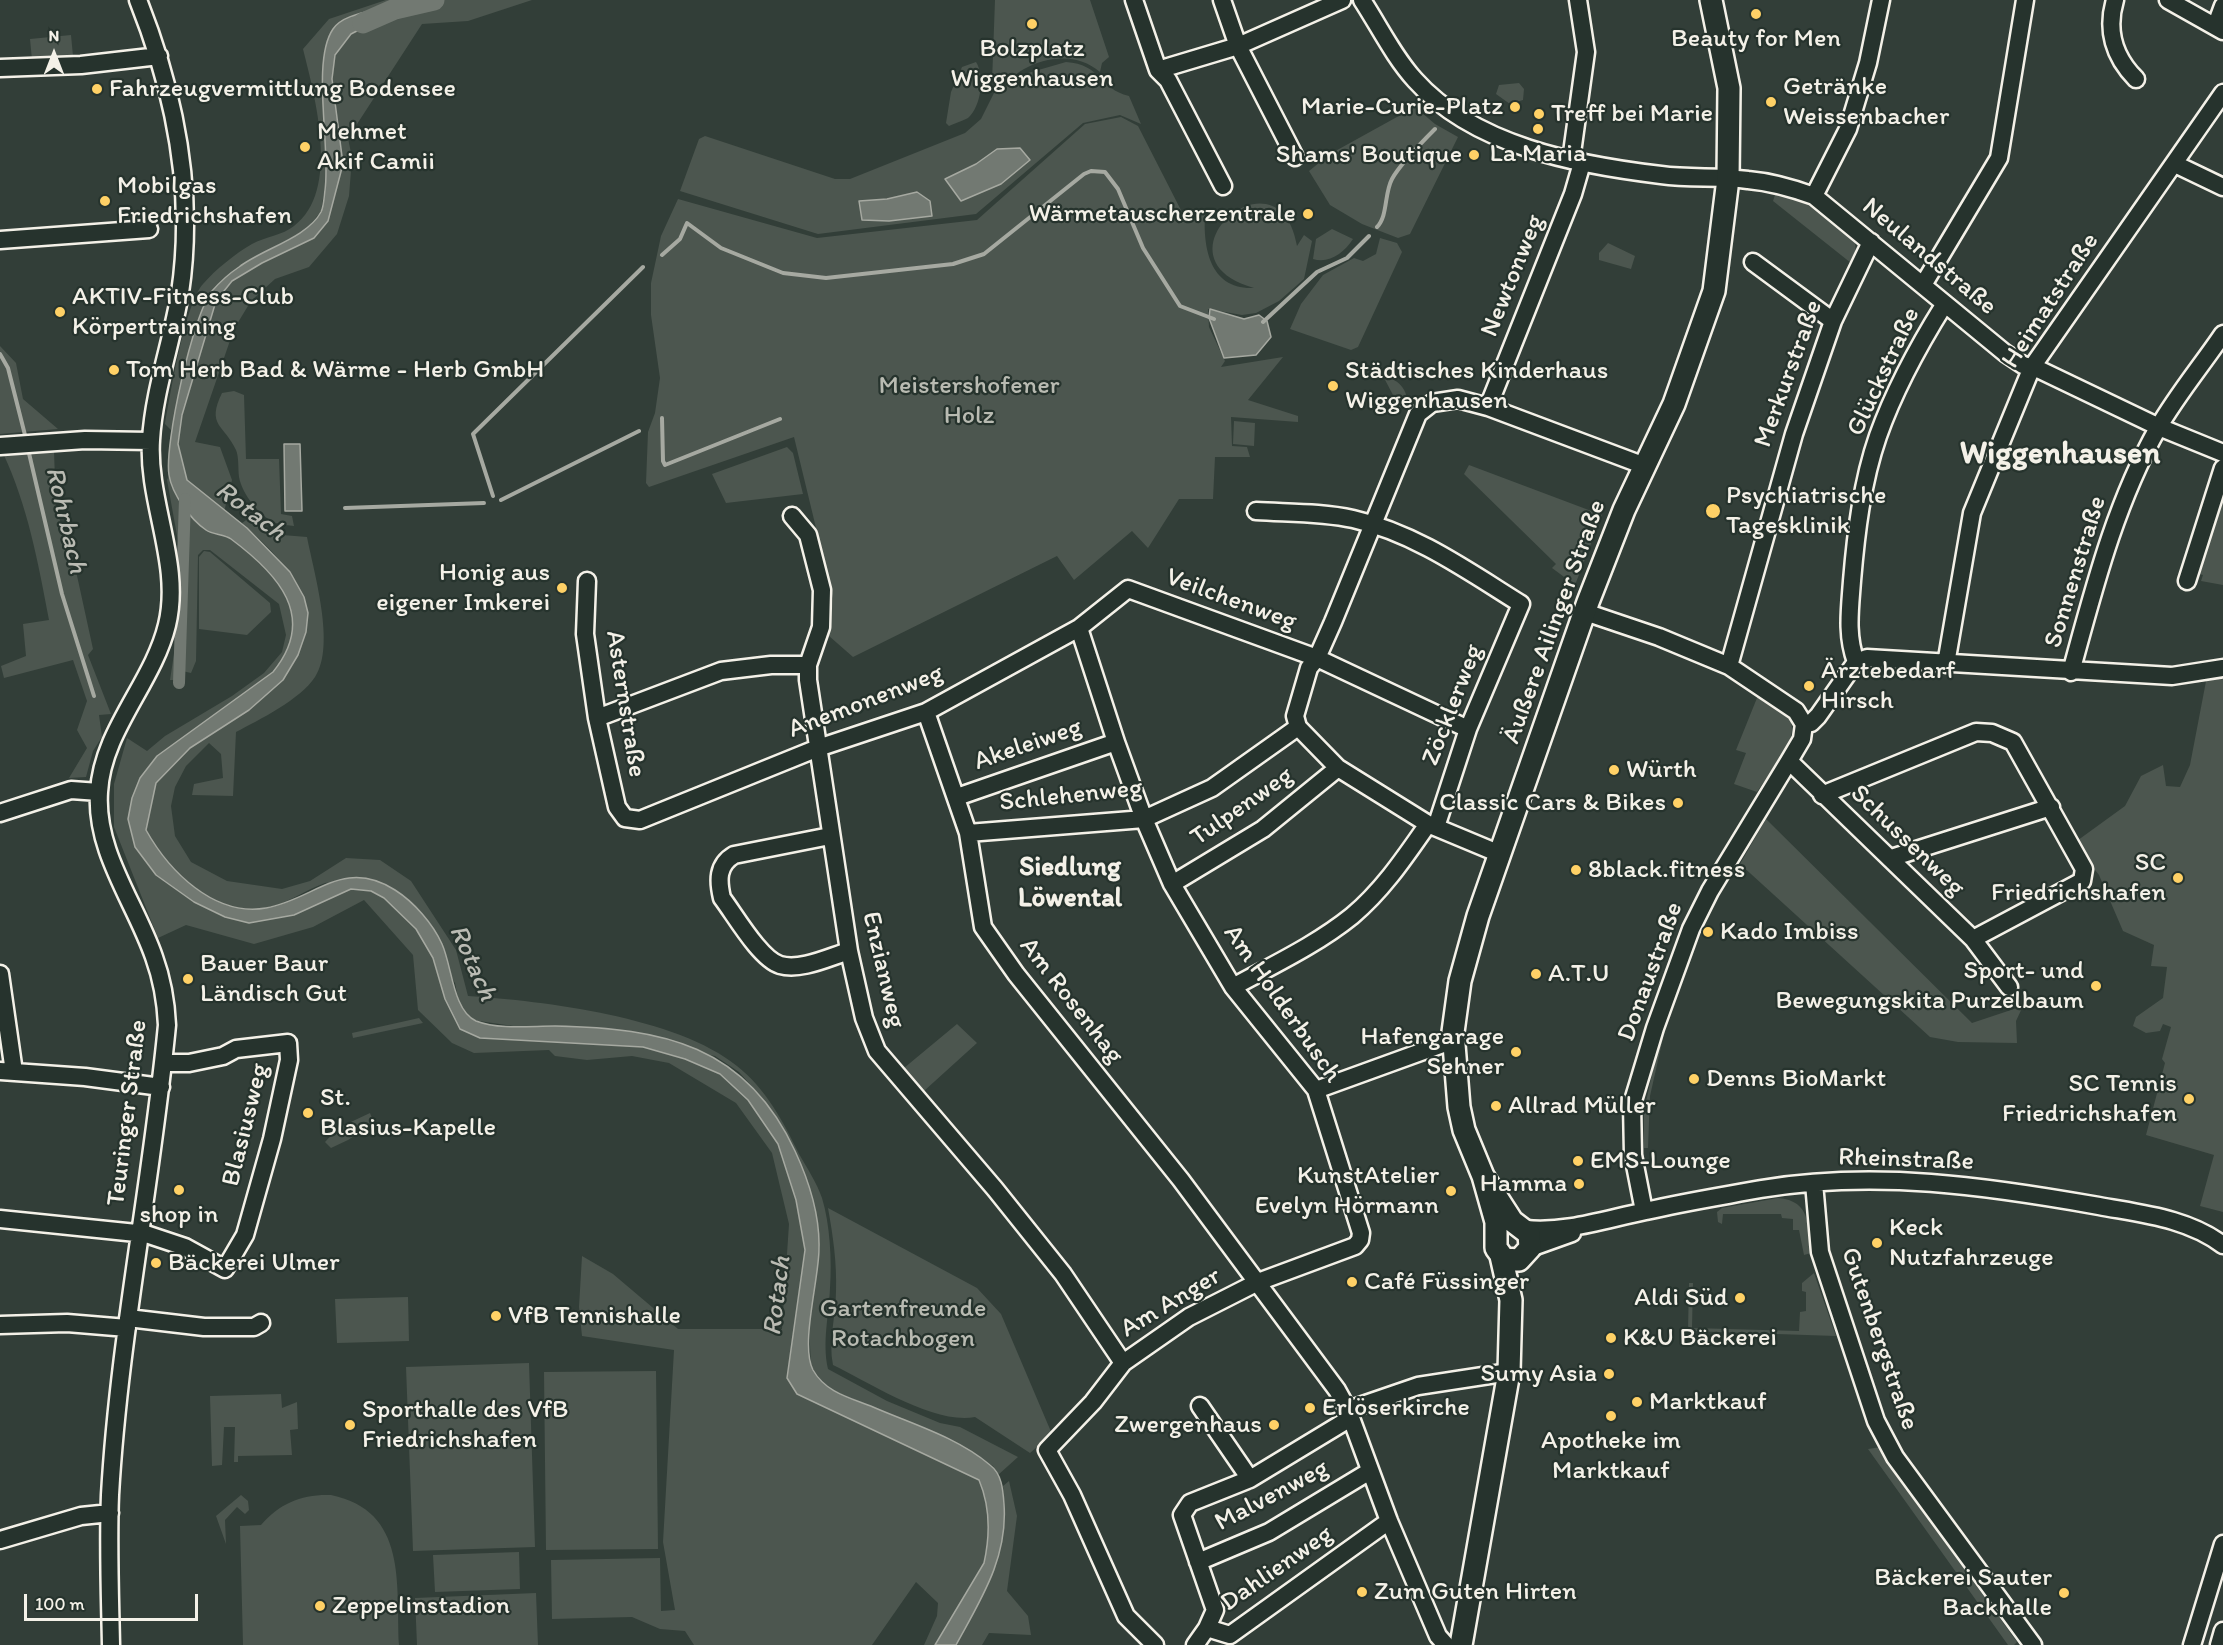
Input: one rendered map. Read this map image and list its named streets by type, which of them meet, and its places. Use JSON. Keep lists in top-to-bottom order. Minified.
{"streets":{"main road":["Äußere Ailinger Straße"],"street":["Neulandstraße","Newtonweg","Heimatstraße","Glückstraße","Merkurstraße","Sonnenstraße","Veilchenweg","Anemonenweg","Asternstraße","Zöcklerweg","Akeleiweg","Schlehenweg","Tulpenweg","Schussenweg","Enzianweg","Donaustraße","Am Rosenhag","Am Holderbusch","Teuringer Straße","Blasiusweg","Rheinstraße","Am Anger","Gutenbergstraße","Malvenweg","Dahlienweg"]},"crossings":[["Neulandstraße","Newtonweg"],["Neulandstraße","Heimatstraße"],["Neulandstraße","Glückstraße"],["Neulandstraße","Merkurstraße"],["Neulandstraße","Sonnenstraße"],["Neulandstraße","Äußere Ailinger Straße"],["Veilchenweg","Anemonenweg"],["Veilchenweg","Zöcklerweg"],["Anemonenweg","Asternstraße"],["Anemonenweg","Enzianweg"],["Anemonenweg","Am Rosenhag"],["Anemonenweg","Am Holderbusch"],["Zöcklerweg","Am Holderbusch"],["Akeleiweg","Am Rosenhag"],["Akeleiweg","Am Holderbusch"],["Schlehenweg","Am Rosenhag"],["Schlehenweg","Am Holderbusch"],["Tulpenweg","Am Holderbusch"],["Schussenweg","Donaustraße"],["Enzianweg","Am Anger"],["Donaustraße","Rheinstraße"],["Am Rosenhag","Am Anger"],["Am Rosenhag","Malvenweg"],["Am Rosenhag","Dahlienweg"],["Am Holderbusch","Am Anger"],["Teuringer Straße","Blasiusweg"],["Rheinstraße","Gutenbergstraße"]],"districts":["Wiggenhausen","Siedlung Löwental"],"water":["Rotach","Rohrbach"],"parks":["Meistershofener Holz","Gartenfreunde Rotachbogen"],"places":["Beauty for Men","Bolzplatz Wiggenhausen","Fahrzeugvermittlung Bodensee","Getränke Weissenbacher","Marie-Curie-Platz","Treff bei Marie","La Maria","Mehmet Akif Camii","Shams' Boutique","Mobilgas Friedrichshafen","Wärmetauscherzentrale","AKTIV-Fitness-Club Körpertraining","Tom Herb Bad & Wärme - Herb GmbH","Städtisches Kinderhaus Wiggenhausen","Psychiatrische Tagesklinik","Honig aus eigener Imkerei","Ärztebedarf Hirsch","Würth","Classic Cars & Bikes","8black.fitness","SC Friedrichshafen","Kado Imbiss","A.T.U","Bauer Baur Ländisch Gut","Sport- und Bewegungskita Purzelbaum","Hafengarage Sehner","Denns BioMarkt","SC Tennis Friedrichshafen","Allrad Müller","St. Blasius-Kapelle","EMS-Lounge","Hamma","shop in","KunstAtelier Evelyn Hörmann","Keck Nutzfahrzeuge","Bäckerei Ulmer","Café Füssinger","Aldi Süd","VfB Tennishalle","K&U Bäckerei","Sumy Asia","Marktkauf","Erlöserkirche","Apotheke im Marktkauf","Sporthalle des VfB Friedrichshafen","Zwergenhaus","Zum Guten Hirten","Bäckerei Sauter Backhalle","Zeppelinstadion"],"scale_bar":"100 m","north":"top"}
